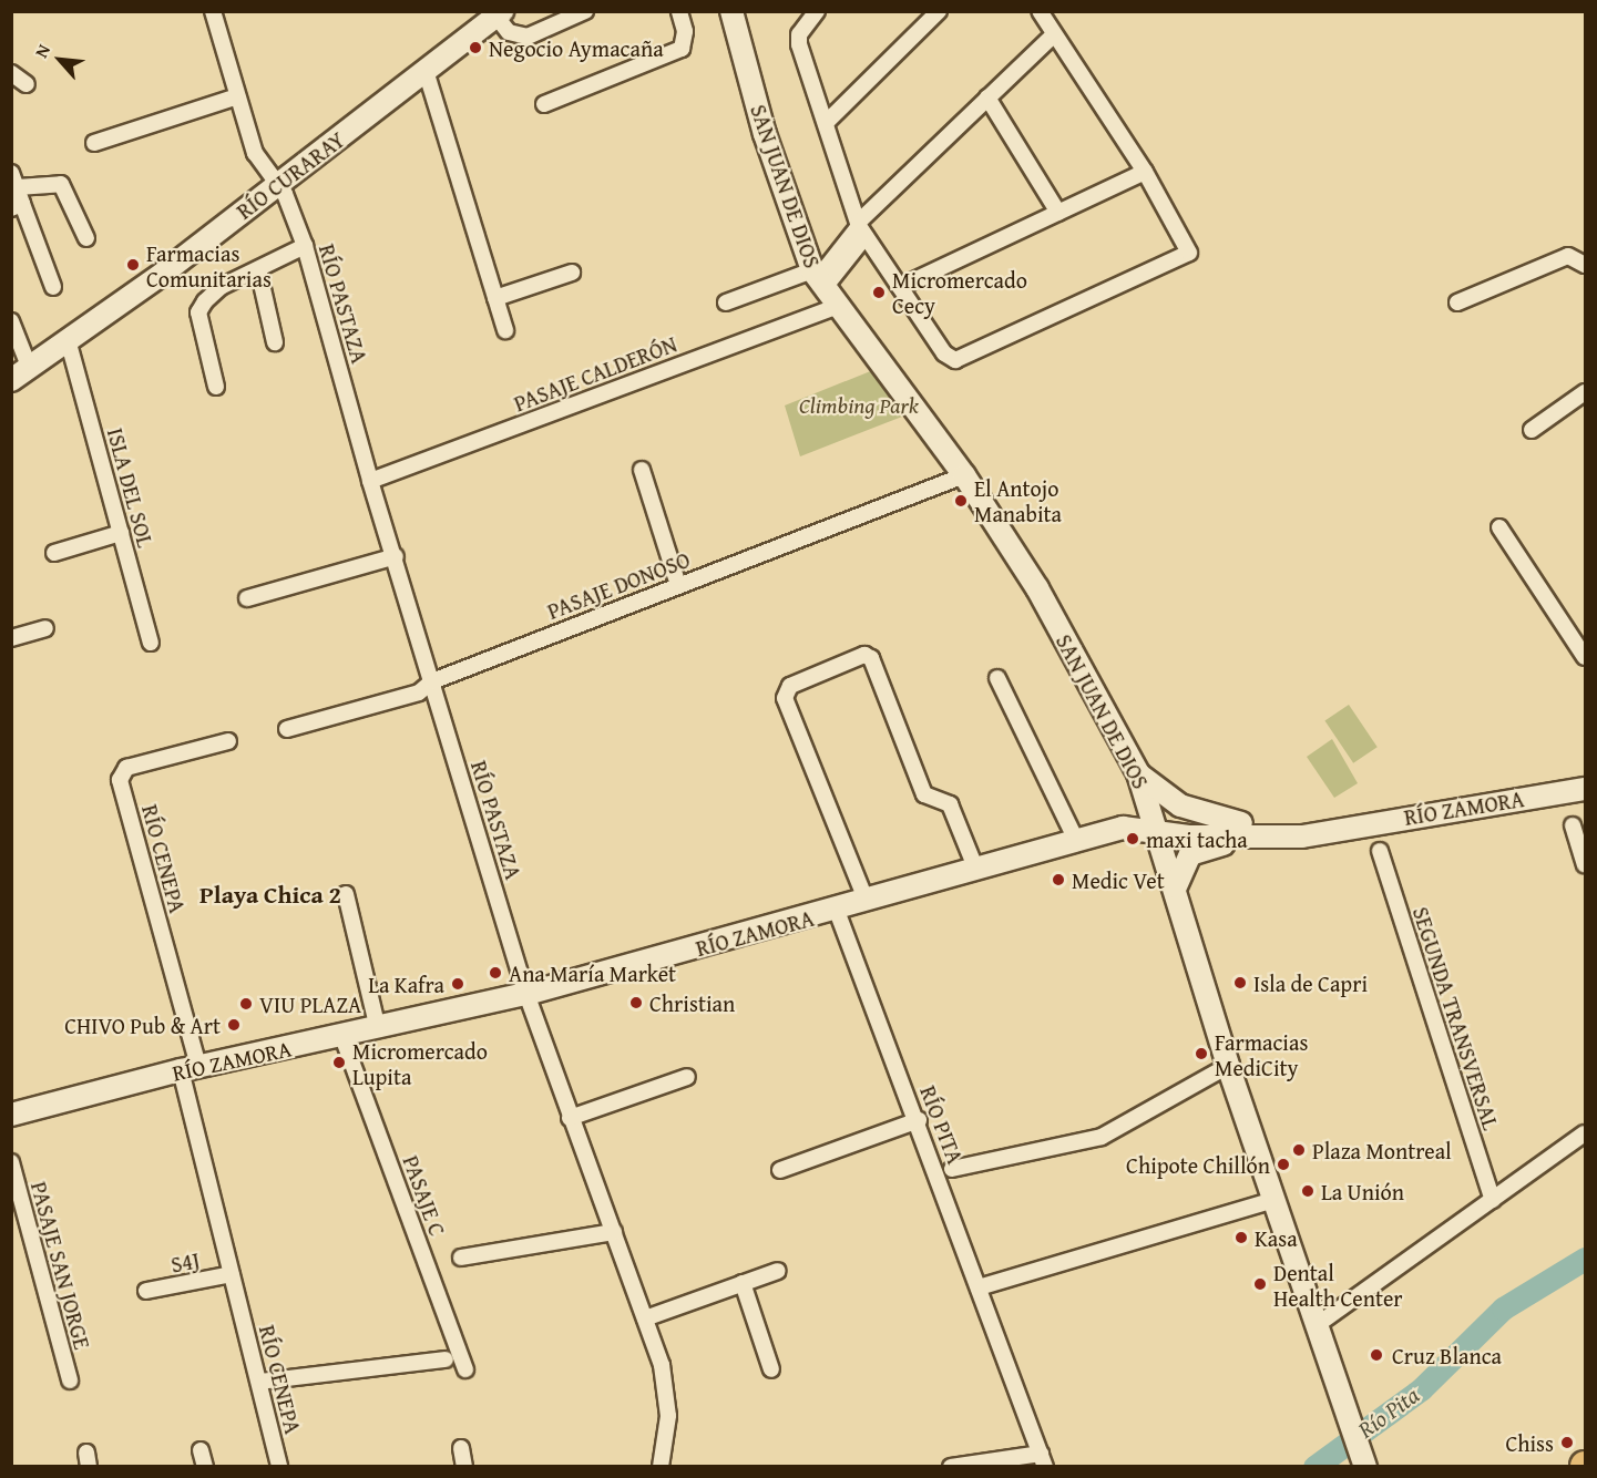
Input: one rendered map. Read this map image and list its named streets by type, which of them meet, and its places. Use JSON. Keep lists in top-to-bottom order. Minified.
{"streets":{"street":["RÍO CURARAY","SAN JUAN DE DIOS","RÍO PASTAZA","PASAJE CALDERÓN","ISLA DEL SOL","PASAJE DONOSO","RÍO ZAMORA","RÍO CENEPA","SEGUNDA TRANSVERSAL","RÍO PITA","PASAJE C","S4J","PASAJE SAN JORGE"]},"crossings":[["RÍO CURARAY","RÍO PASTAZA"],["RÍO CURARAY","ISLA DEL SOL"],["SAN JUAN DE DIOS","PASAJE CALDERÓN"],["SAN JUAN DE DIOS","PASAJE DONOSO"],["SAN JUAN DE DIOS","RÍO ZAMORA"],["RÍO PASTAZA","PASAJE CALDERÓN"],["RÍO PASTAZA","PASAJE DONOSO"],["RÍO PASTAZA","RÍO ZAMORA"],["RÍO ZAMORA","RÍO CENEPA"],["RÍO ZAMORA","RÍO PITA"],["RÍO ZAMORA","PASAJE C"],["RÍO CENEPA","S4J"]],"districts":["Playa Chica 2"],"water":["Río Pita"],"parks":["Climbing Park"],"places":["Negocio Aymacaña","Farmacias Comunitarias","Micromercado Cecy","El Antojo Manabita","maxi tacha","Medic Vet","Ana María Market","Isla de Capri","La Kafra","Christian","VIU PLAZA","CHIVO Pub & Art","Farmacias MediCity","Micromercado Lupita","Plaza Montreal","Chipote Chillón","La Unión","Kasa","Dental Health Center","Cruz Blanca","Chiss"],"north":"top left"}
